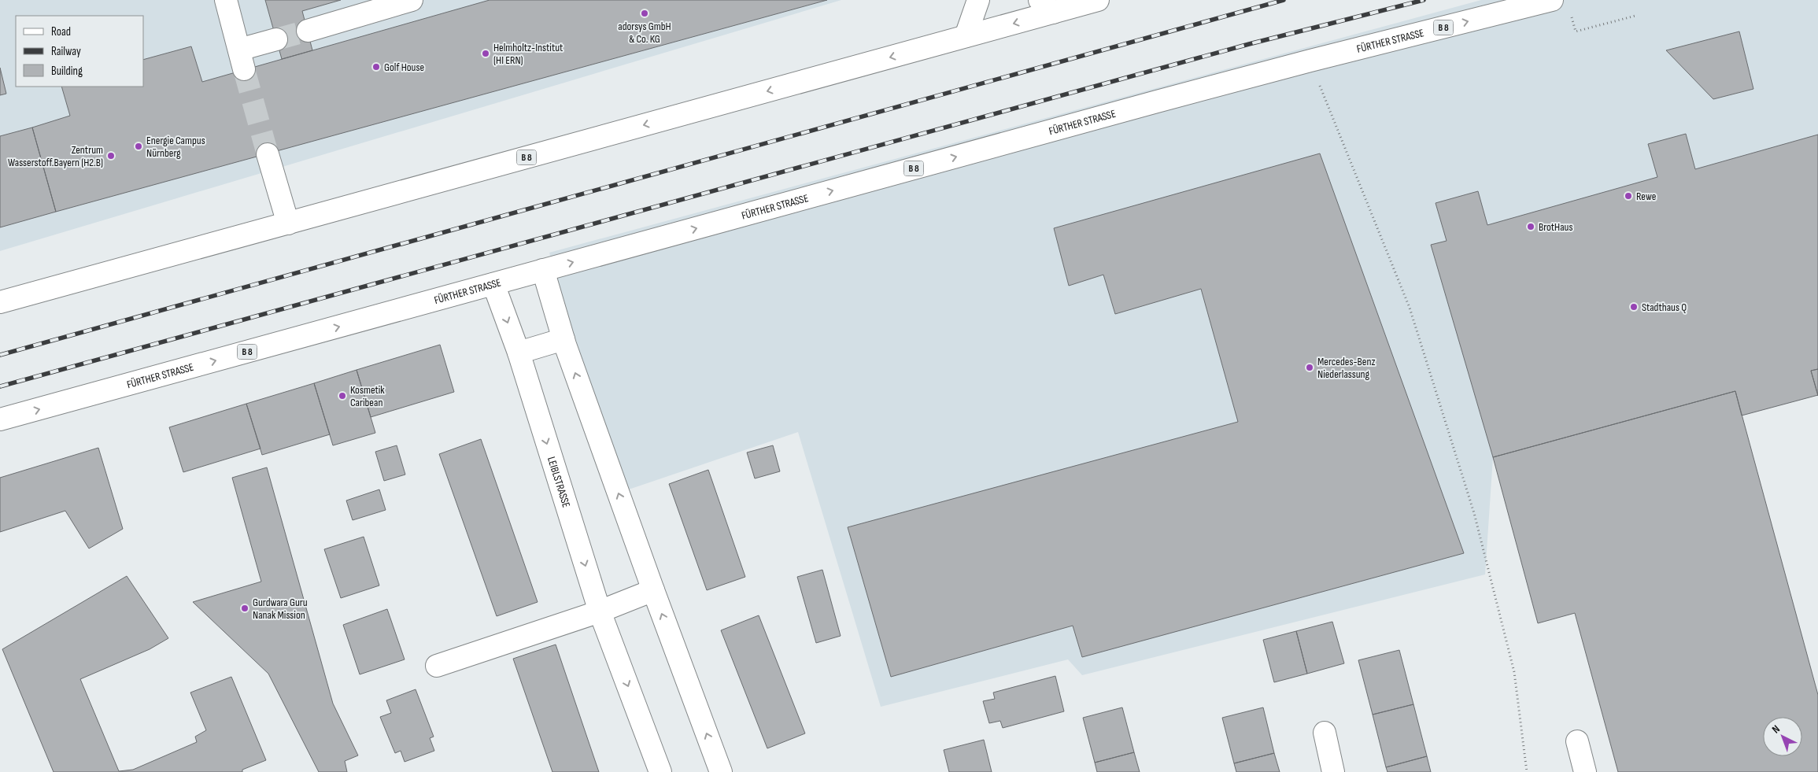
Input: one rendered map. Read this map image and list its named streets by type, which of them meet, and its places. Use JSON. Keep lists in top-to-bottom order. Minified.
{"streets":{"main road":["B 8","FÜRTHER STRASSE","LEIBLSTRASSE"]},"crossings":[["FÜRTHER STRASSE","LEIBLSTRASSE"]],"places":["adorsys GmbH & Co. KG","Helmholtz-Institut (HI ERN)","Golf House","Energie Campus Nürnberg","Zentrum Wasserstoff.Bayern (H2.B)","Rewe","BrotHaus","Stadthaus Q","Mercedes-Benz Niederlassung","Kosmetik Caribean","Gurdwara Guru Nanak Mission"],"legend":["Road","Railway","Building"],"north":"top left"}
